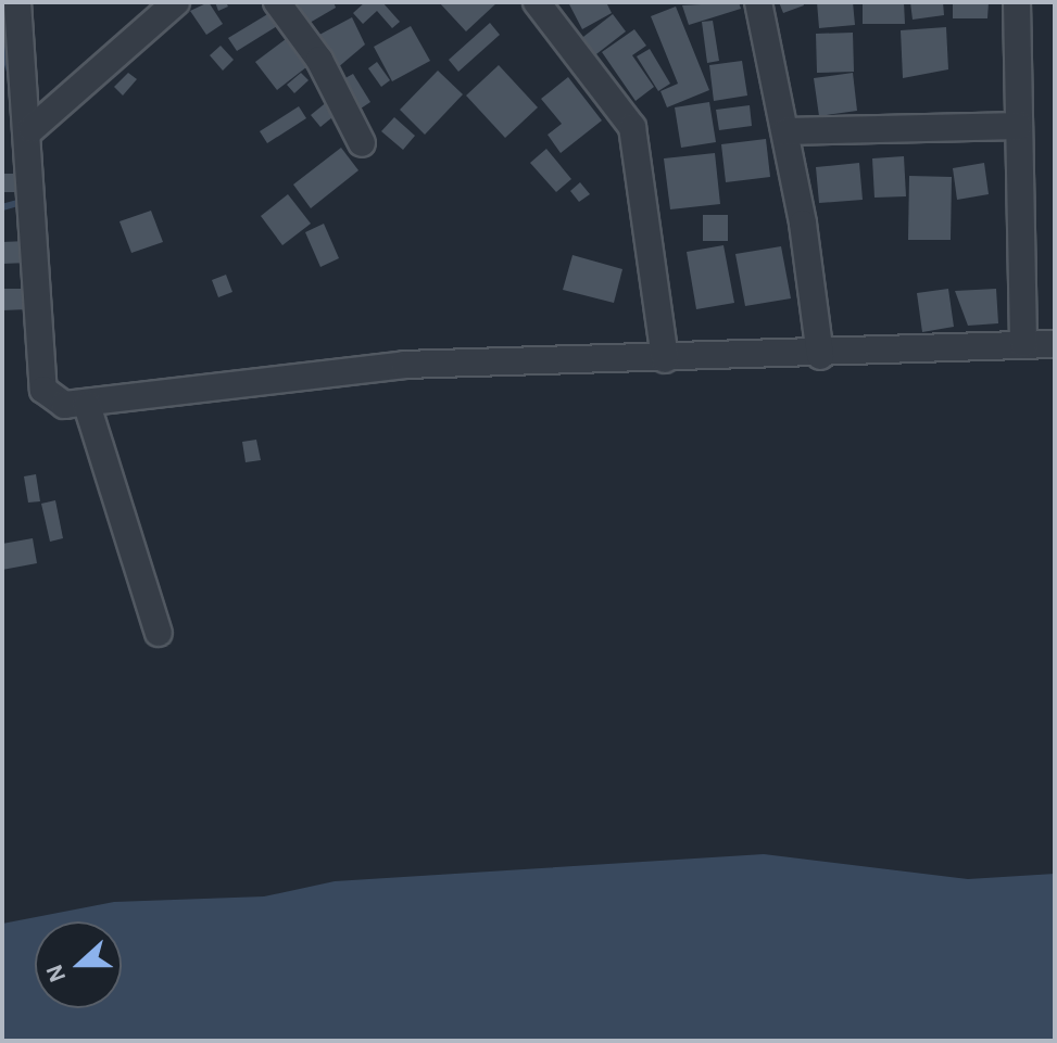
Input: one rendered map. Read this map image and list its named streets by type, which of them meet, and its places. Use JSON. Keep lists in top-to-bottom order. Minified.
{"north":"left"}
